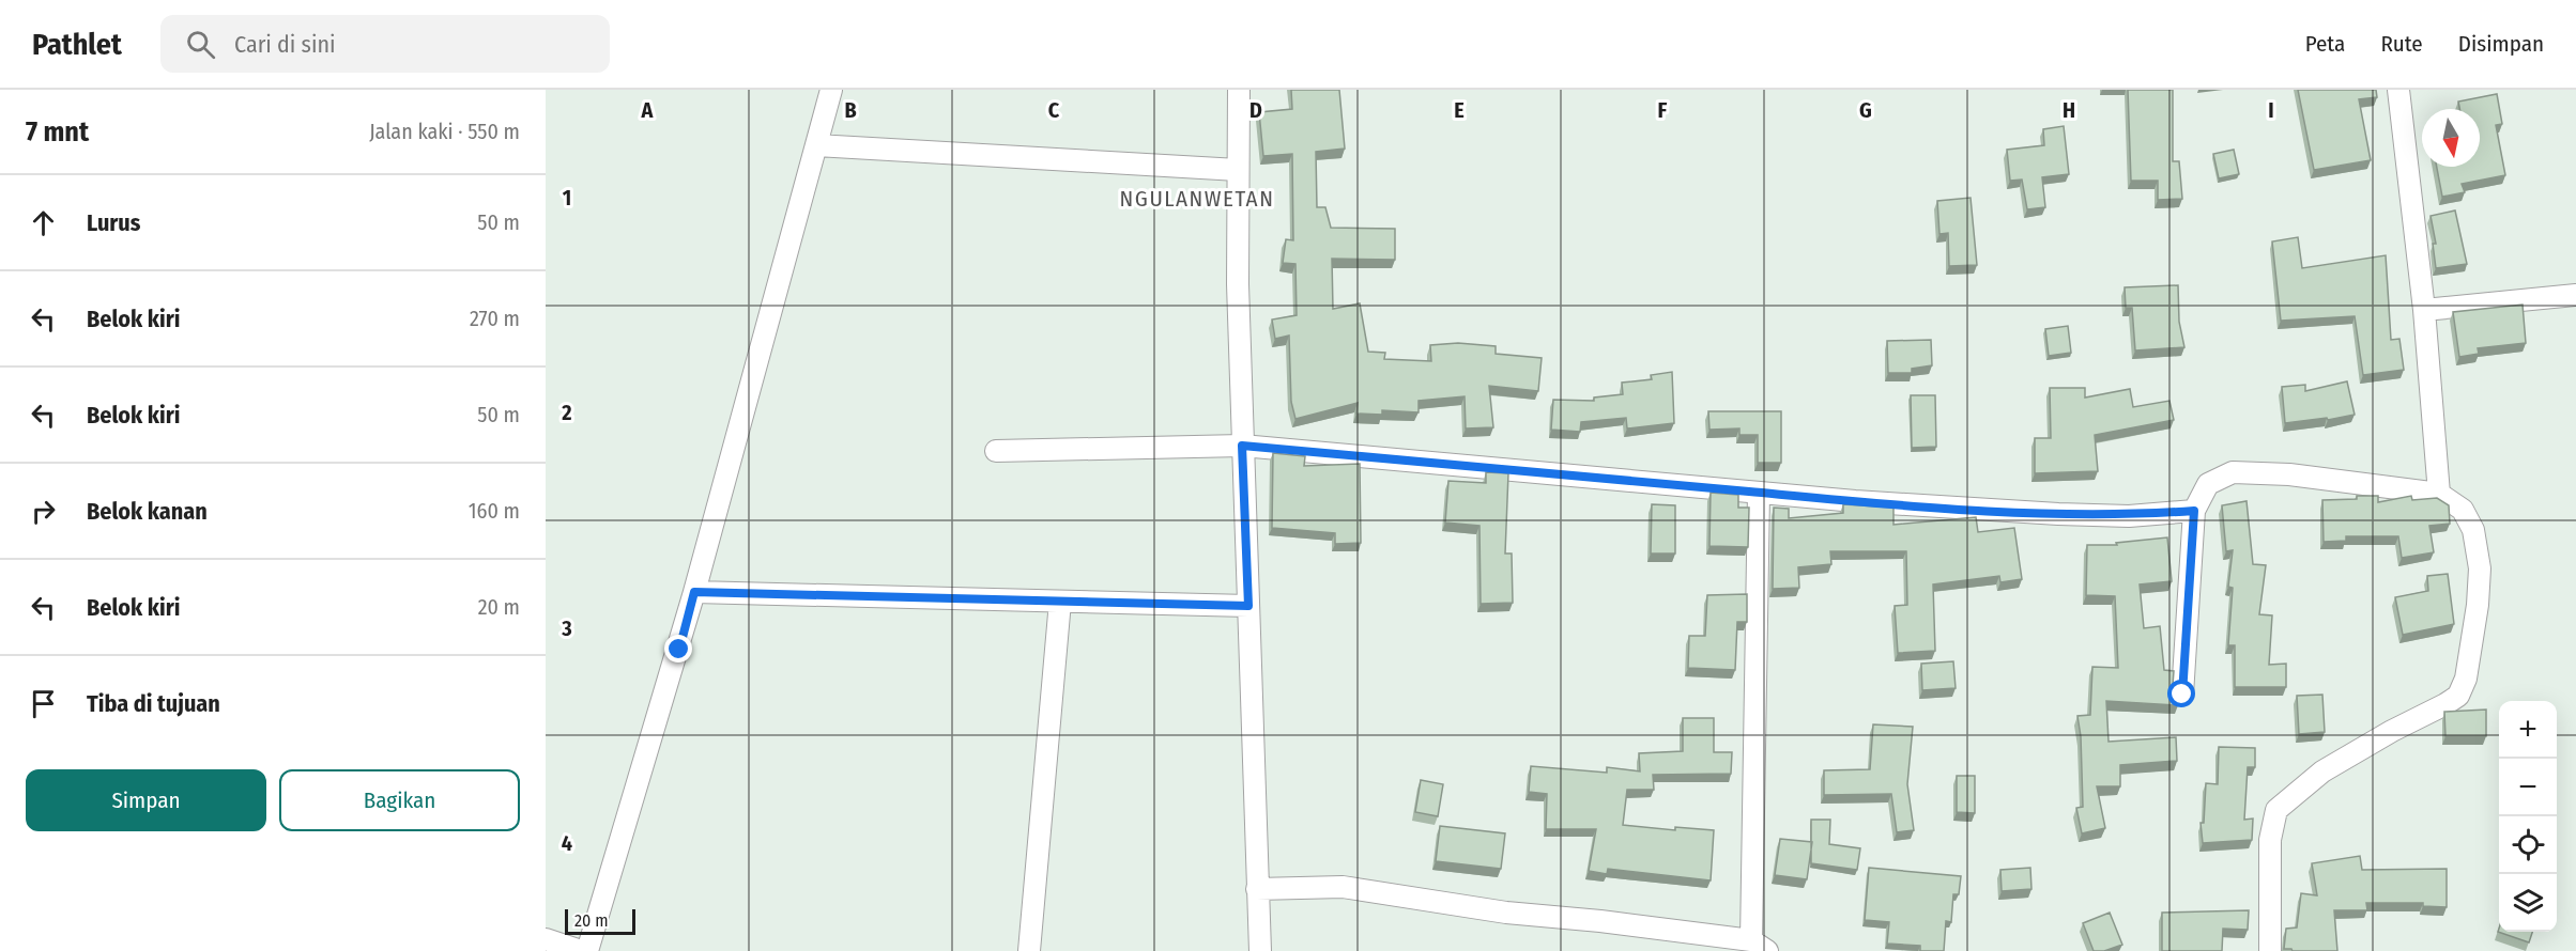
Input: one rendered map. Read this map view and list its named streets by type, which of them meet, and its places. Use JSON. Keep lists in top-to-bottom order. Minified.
{"districts":["NGULANWETAN"],"scale_bar":"20 m","north":"bottom","page":{"header":"Pathlet","search":"Cari di sini","nav":["Peta","Rute","Disimpan"],"heading":["7 mnt","Jalan kaki · 550 m"],"list":[["Lurus","50 m"],["Belok kiri","270 m"],["Belok kiri","50 m"],["Belok kanan","160 m"],["Belok kiri","20 m"],"Tiba di tujuan"],"map_buttons":["+","−"],"buttons":["Simpan","Bagikan"],"scale":"20 m"},"grid":{"columns":["A","B","C","D","E","F","G","H","I"],"rows":["1","2","3","4"]}}
